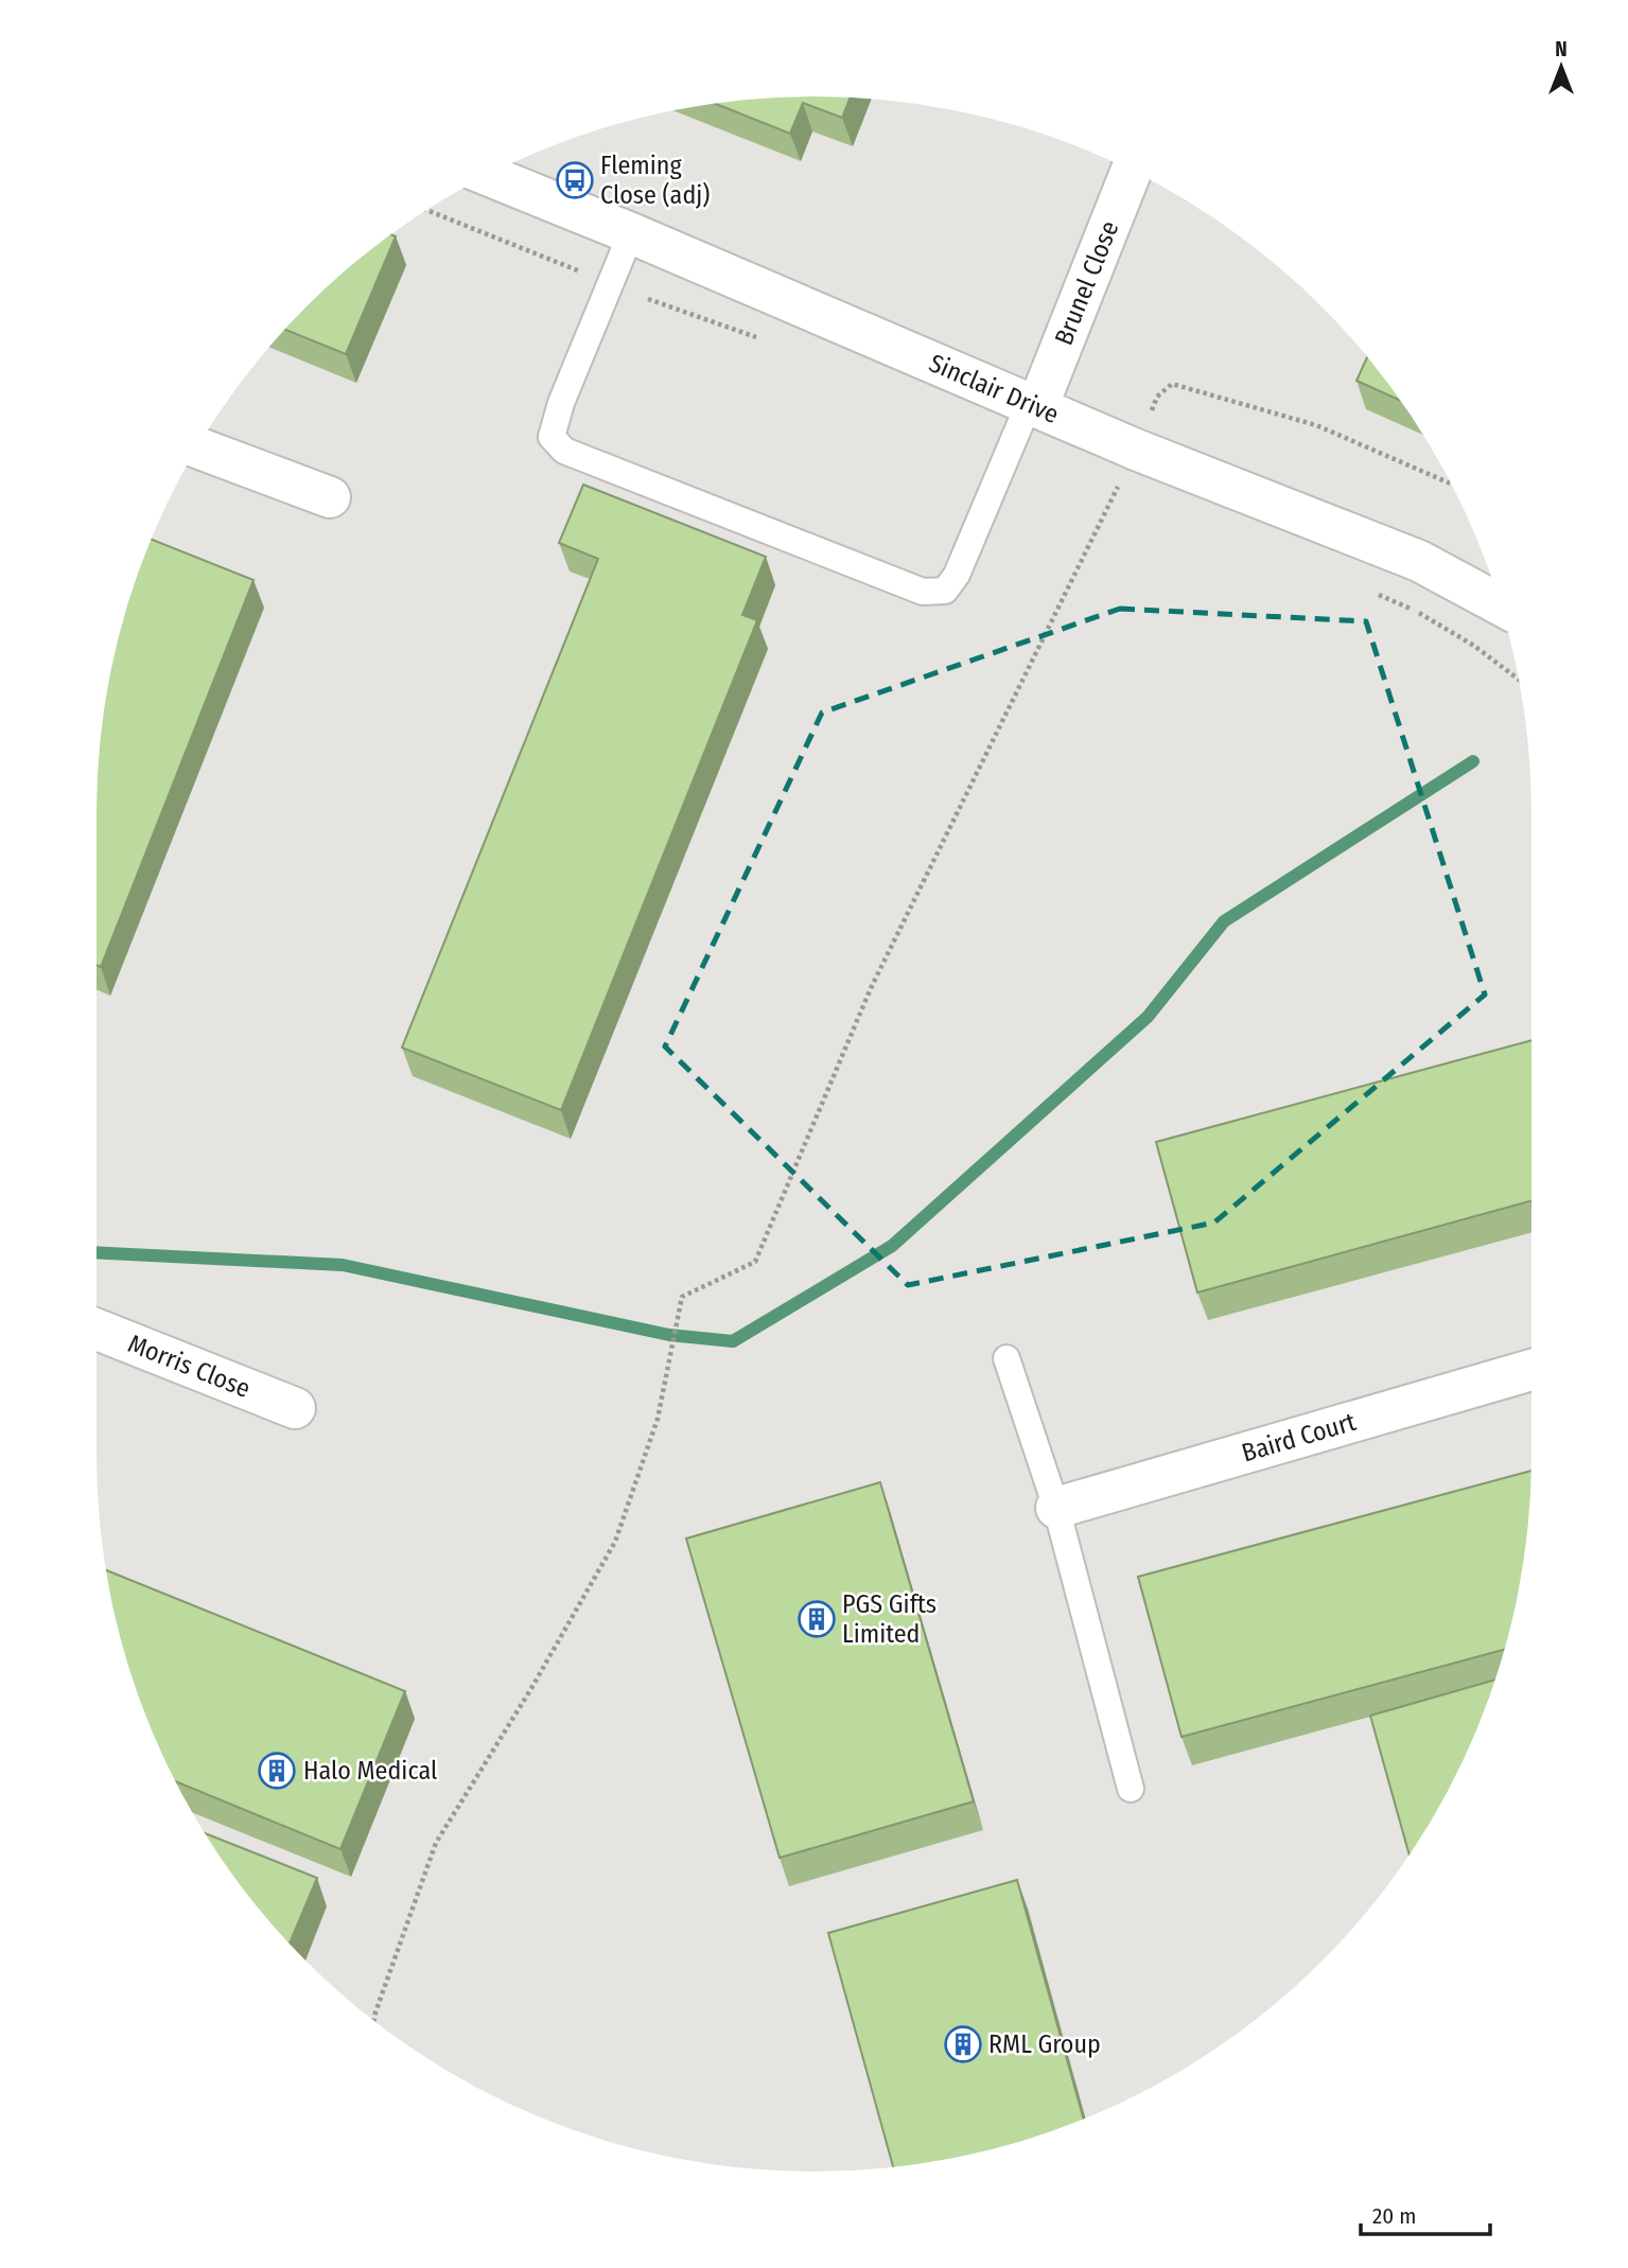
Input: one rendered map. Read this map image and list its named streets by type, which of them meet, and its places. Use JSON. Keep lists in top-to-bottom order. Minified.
{"streets":{"street":["Brunel Close","Sinclair Drive","Morris Close","Baird Court"]},"crossings":[["Brunel Close","Sinclair Drive"]],"places":{"bus stop":["Fleming Close (adj)"],"building":["PGS Gifts Limited","Halo Medical","RML Group"]},"scale_bar":"20 m","north":"top"}
